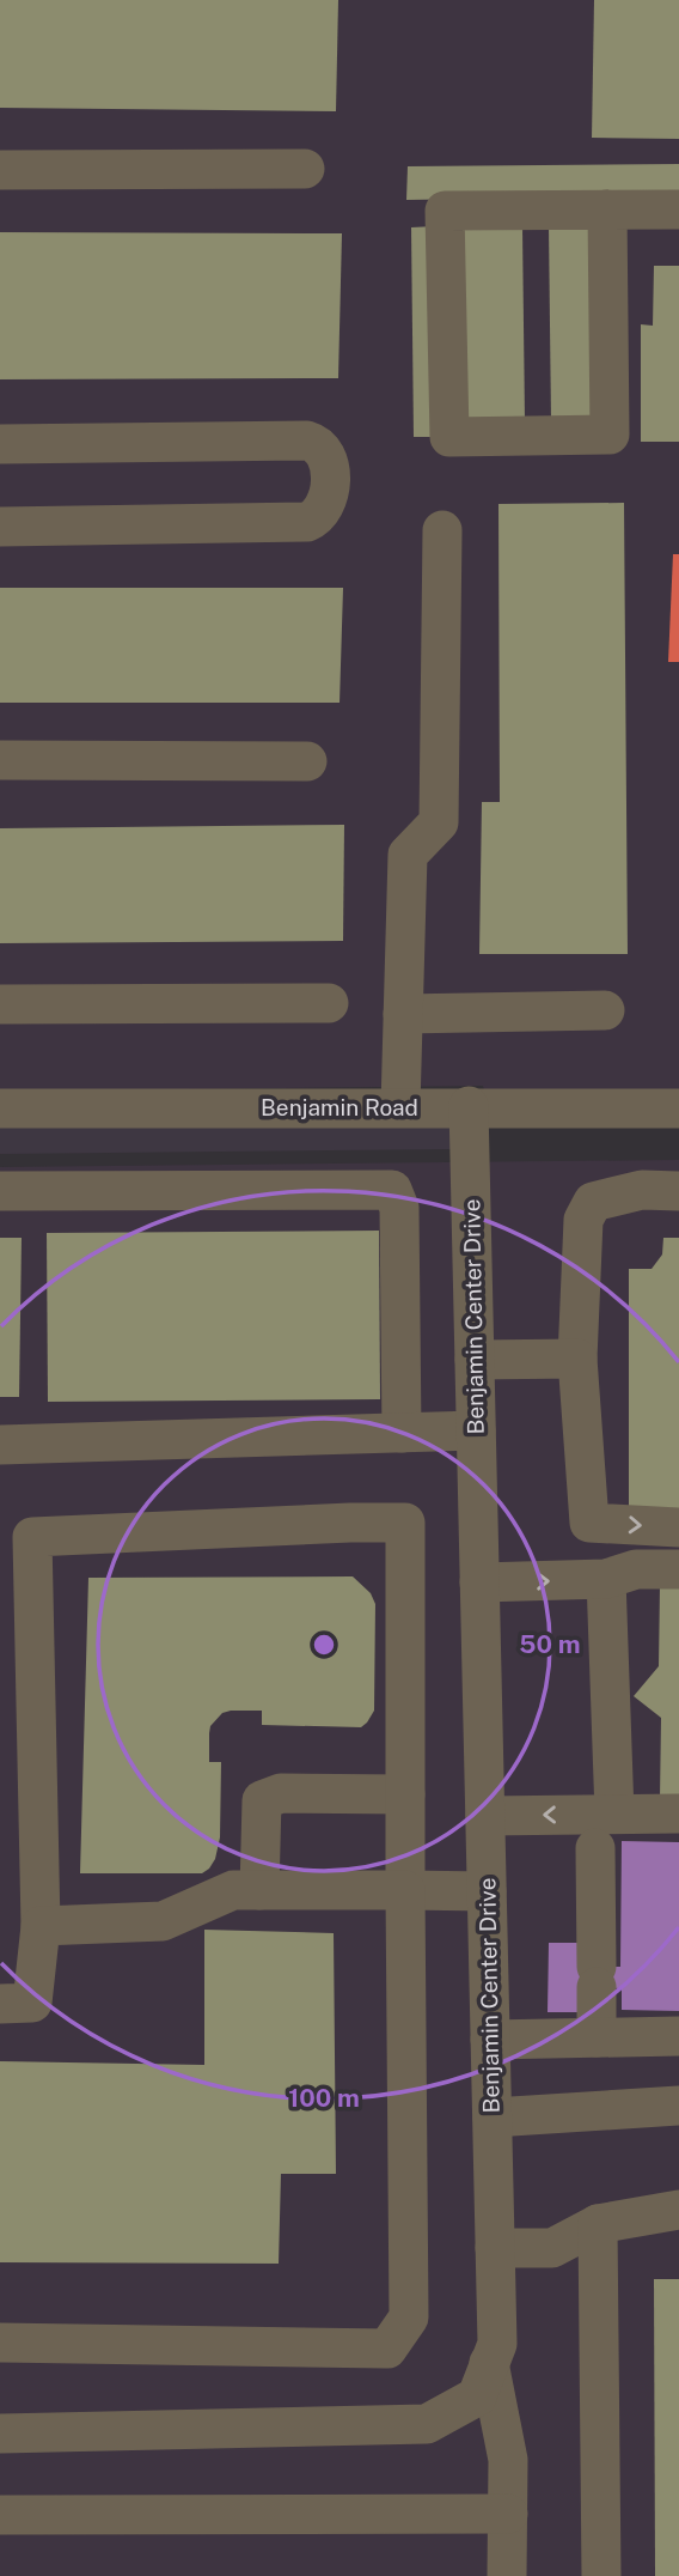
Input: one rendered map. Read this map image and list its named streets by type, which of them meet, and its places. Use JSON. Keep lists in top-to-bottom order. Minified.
{"streets":{"street":["Benjamin Road","Benjamin Center Drive"]},"crossings":[["Benjamin Road","Benjamin Center Drive"]],"rings":["50 m","100 m"]}
